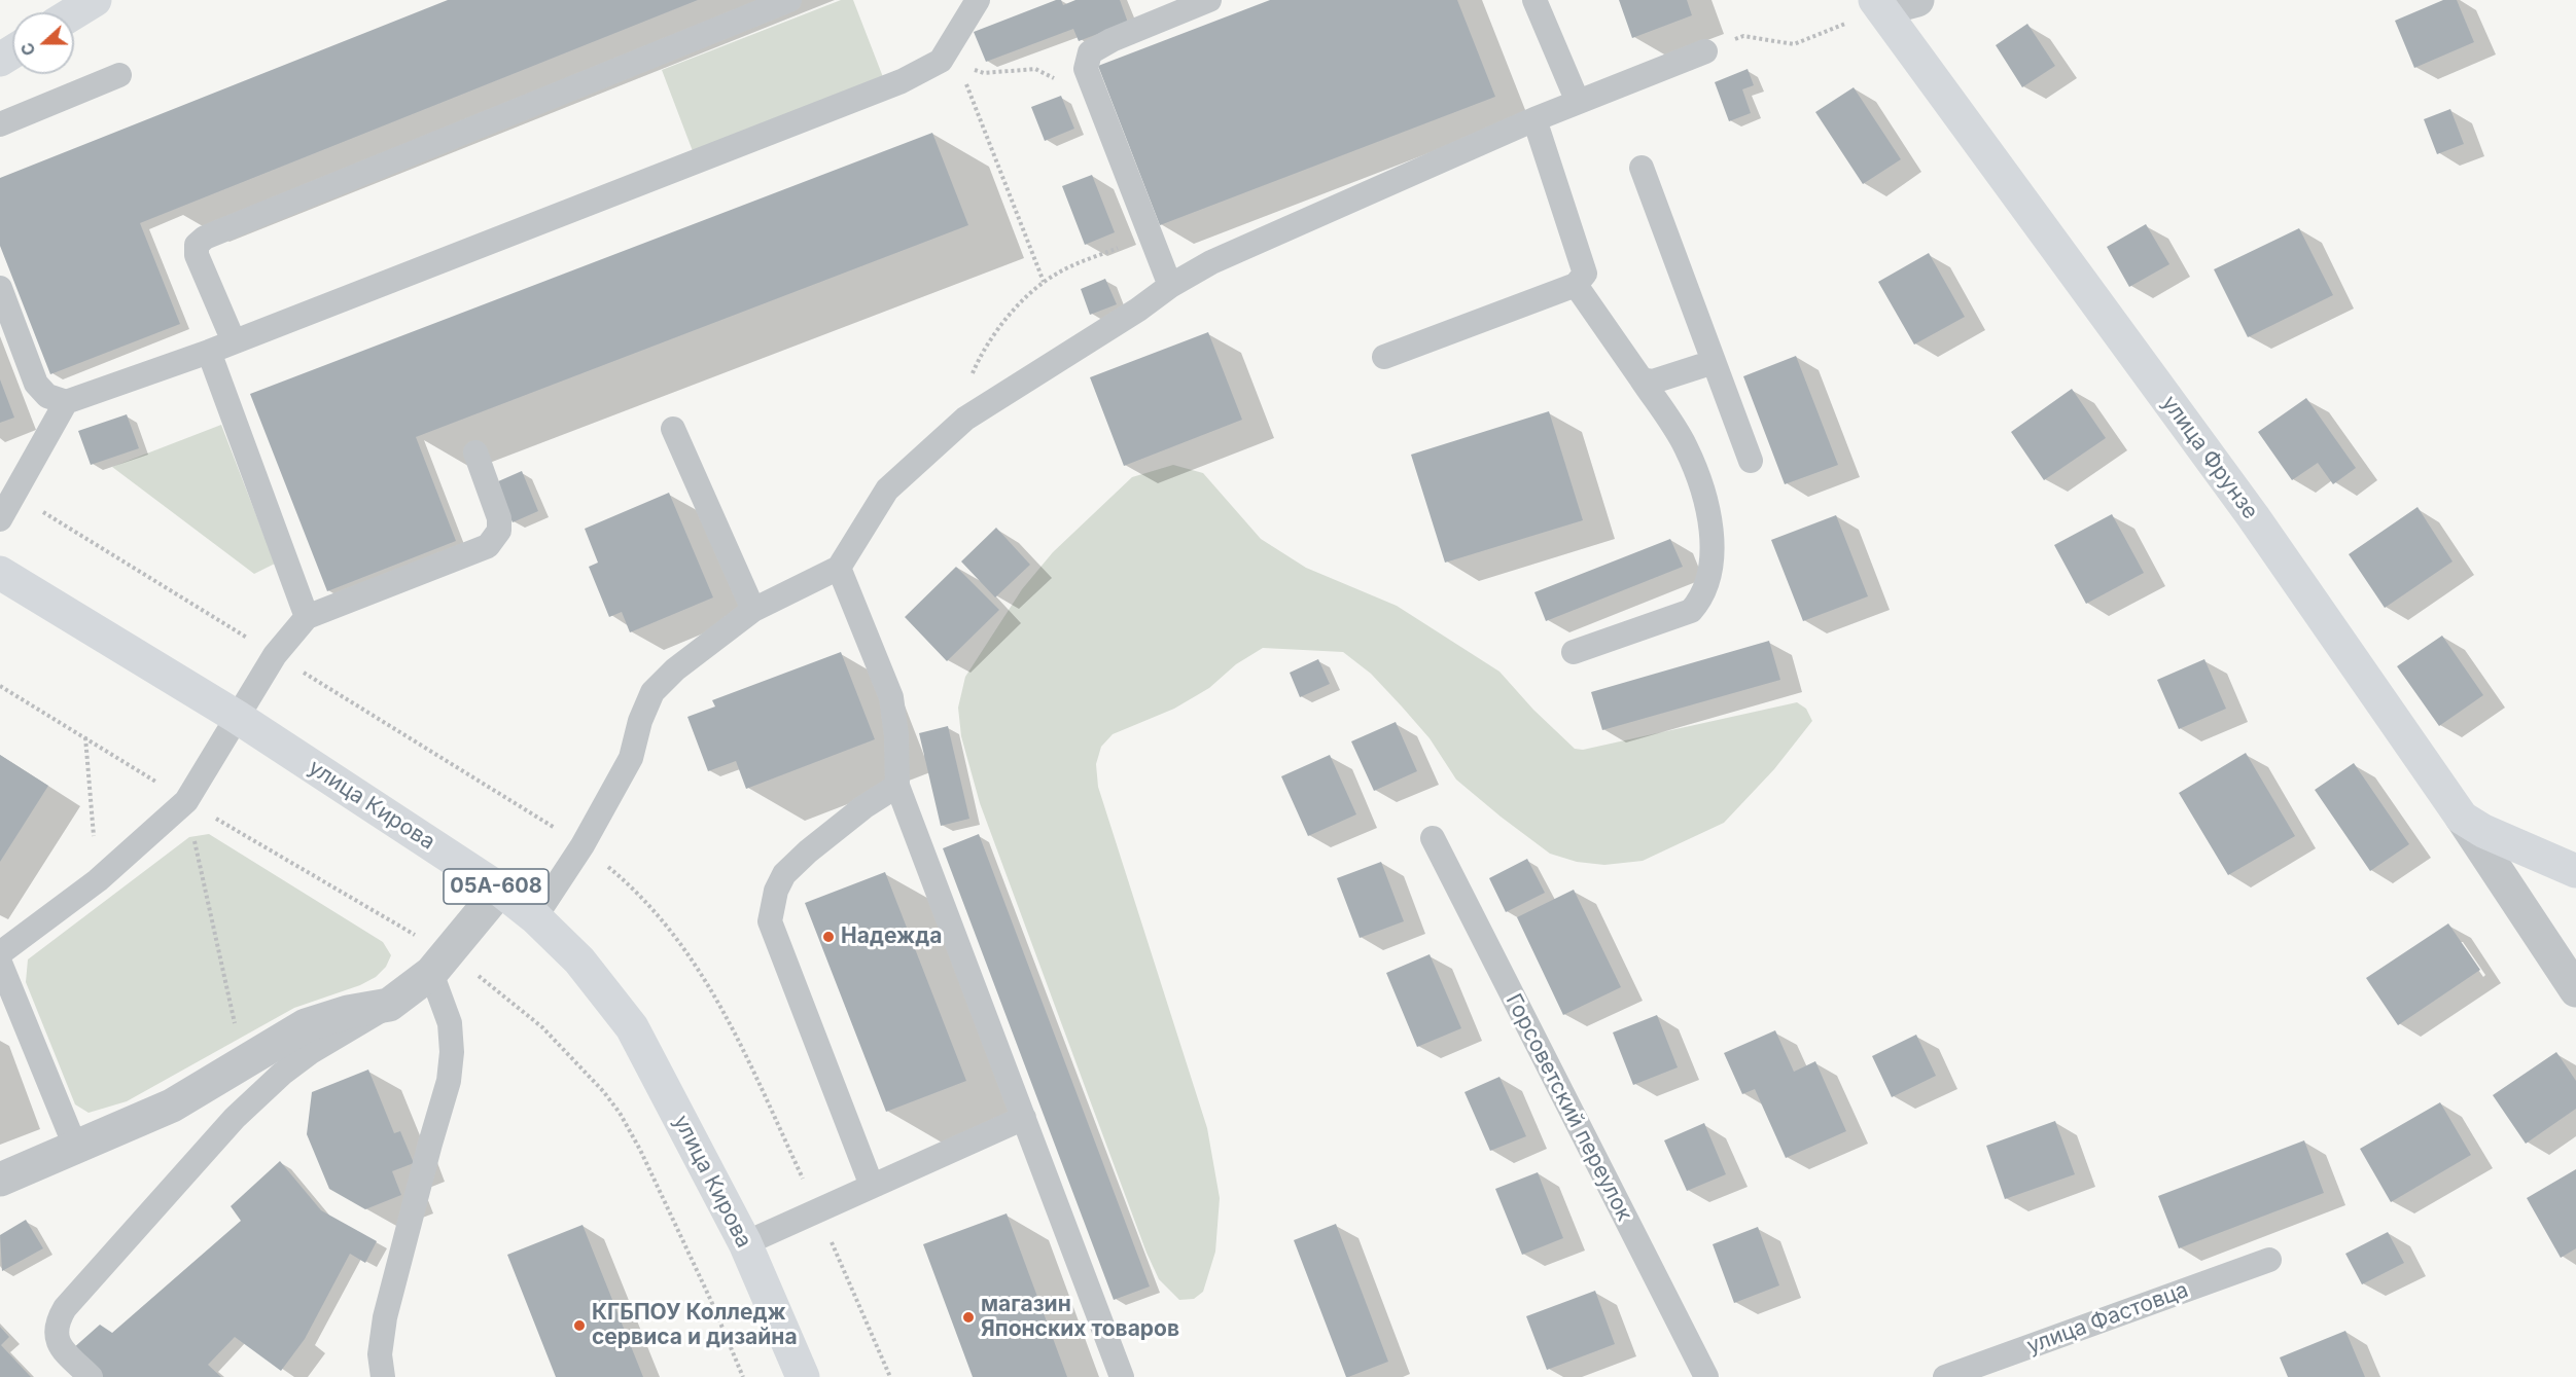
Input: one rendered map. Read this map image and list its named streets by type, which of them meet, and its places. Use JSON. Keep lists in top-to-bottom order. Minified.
{"streets":{"main road":["улица Фрунзе","улица Кирова","05А-608"],"lane":["Горсоветский переулок","улица Фастовца"]},"places":["Надежда","магазин Японских товаров","КГБПОУ Колледж сервиса и дизайна"],"north":"left"}
